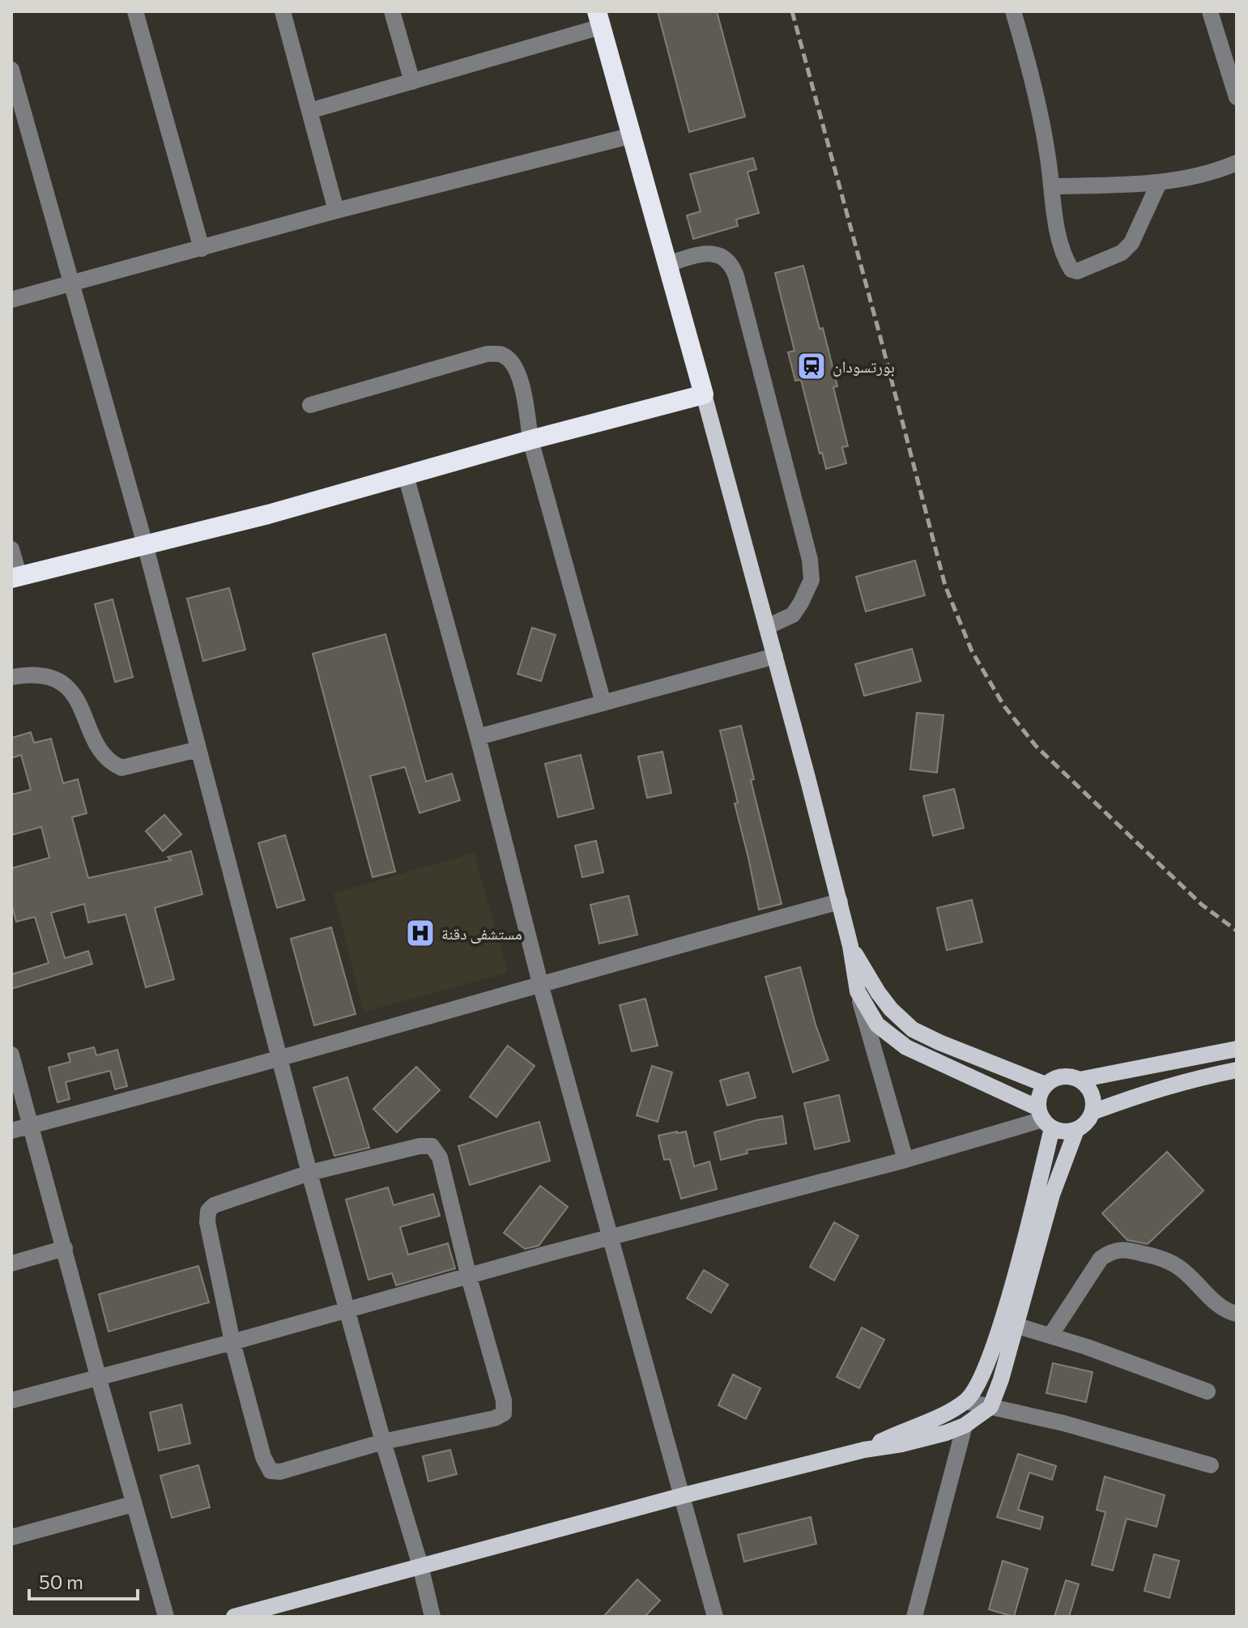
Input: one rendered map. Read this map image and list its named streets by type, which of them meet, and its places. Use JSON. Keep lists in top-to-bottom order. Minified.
{"places":{"station":["بورتسودان"],"hospital":["مستشفى دقنة"]},"scale_bar":"50 m"}
